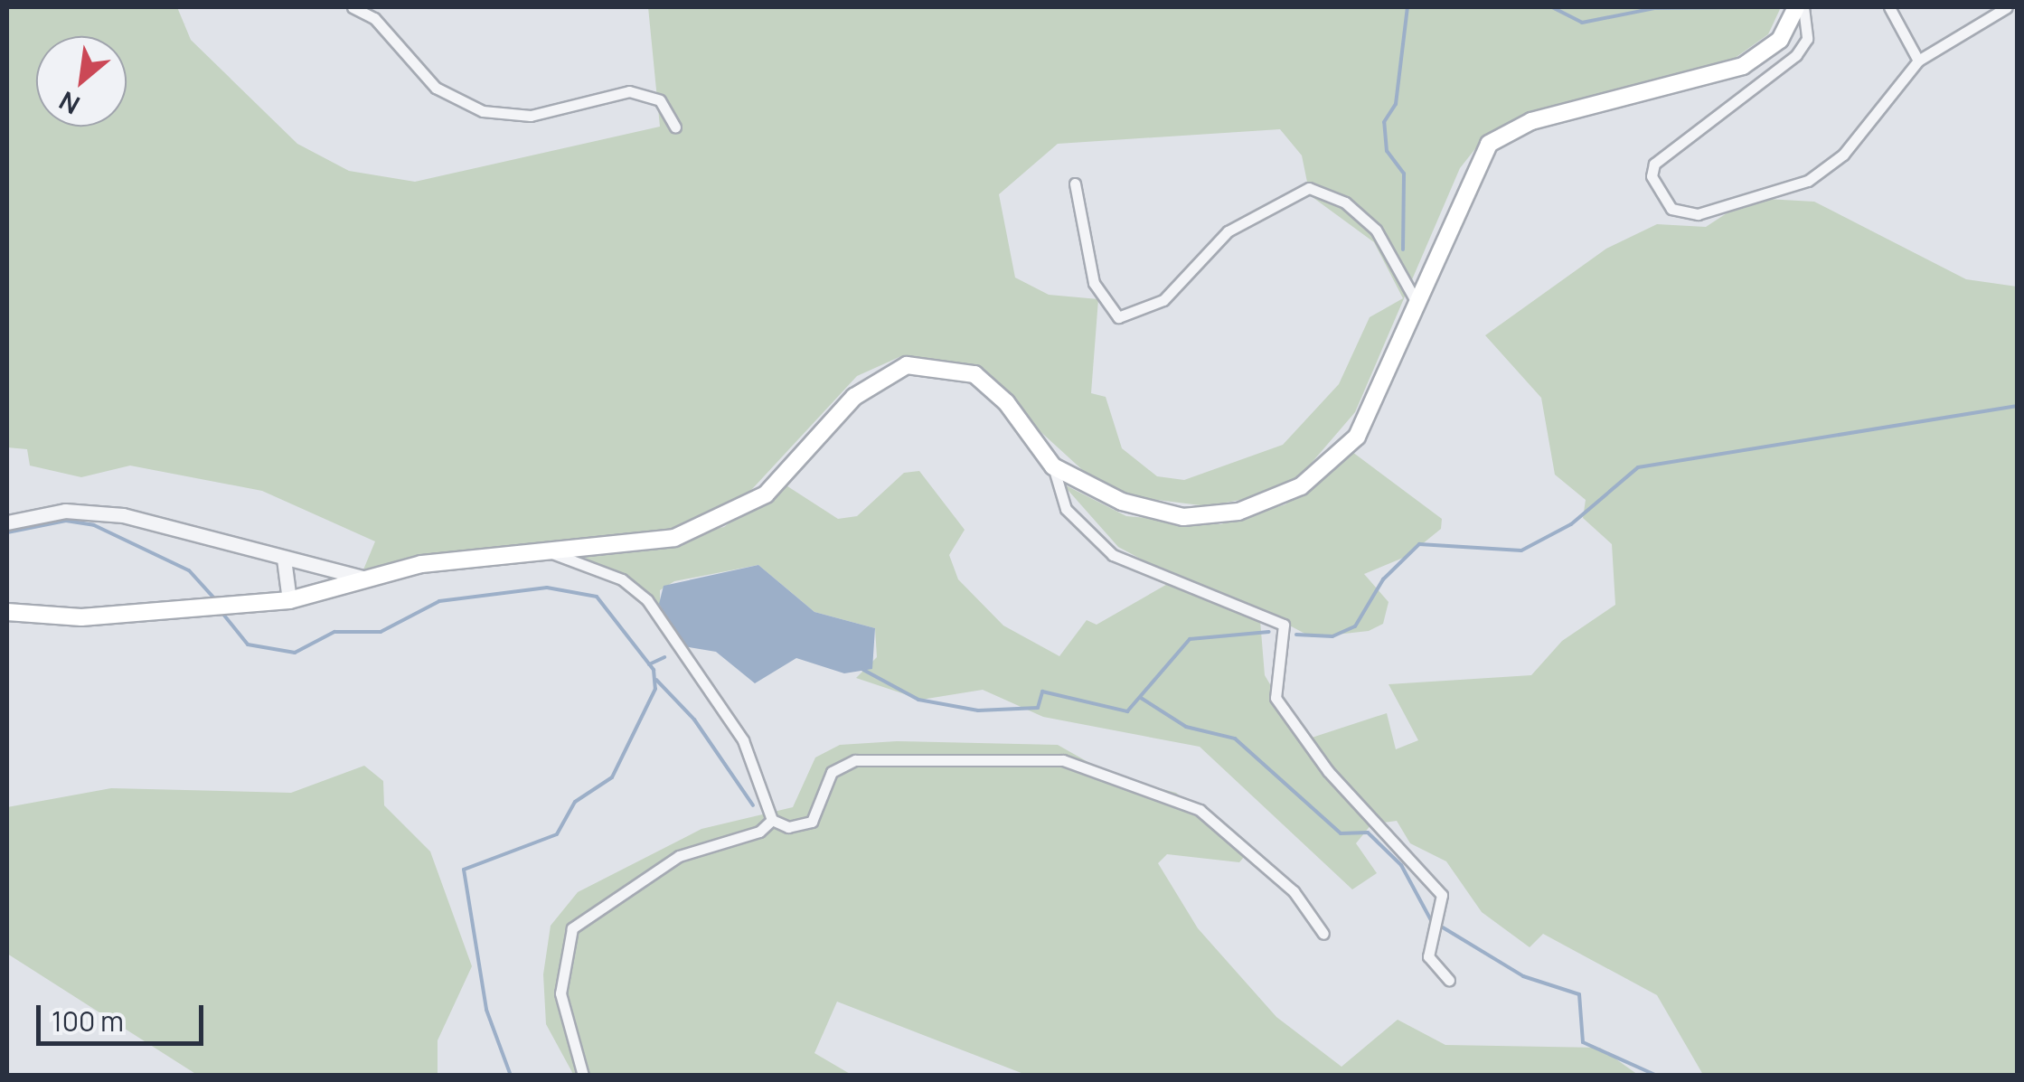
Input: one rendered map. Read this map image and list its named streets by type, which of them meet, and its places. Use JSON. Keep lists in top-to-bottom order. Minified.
{"scale_bar":"100 m","north":"bottom left"}
